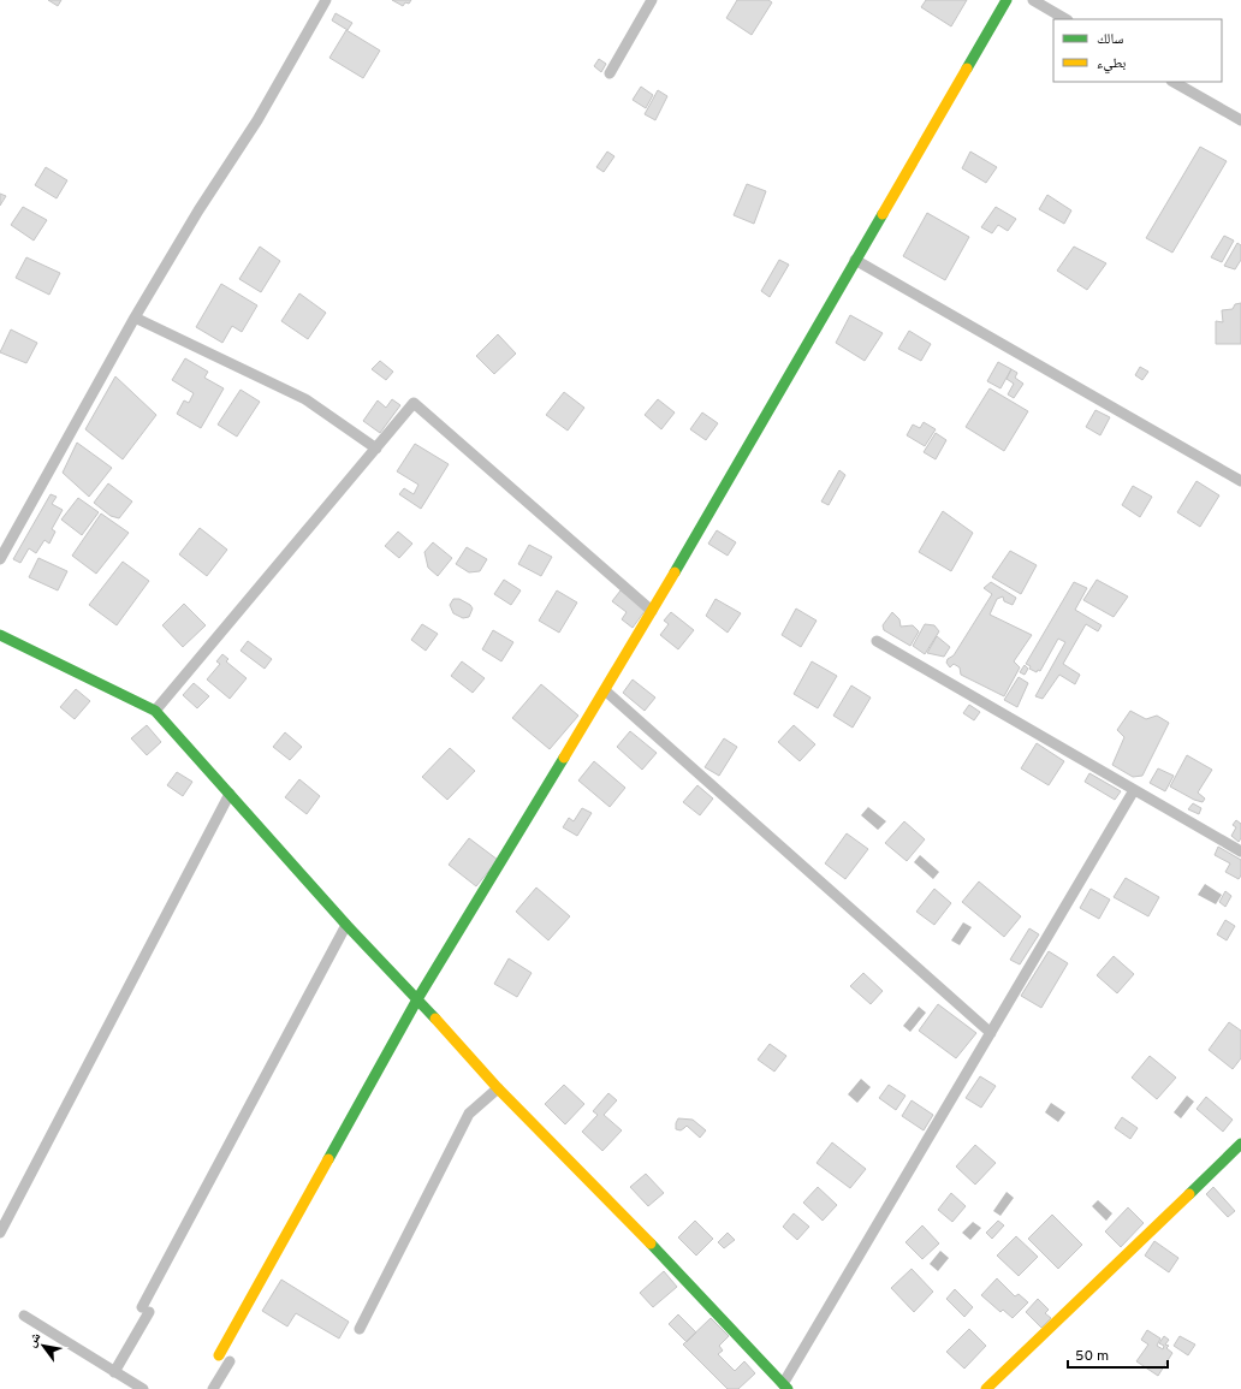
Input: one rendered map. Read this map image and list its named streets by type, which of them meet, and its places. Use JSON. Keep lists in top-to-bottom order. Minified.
{"legend":["سالك","بطيء"],"scale_bar":"50 m","north":"top left"}
